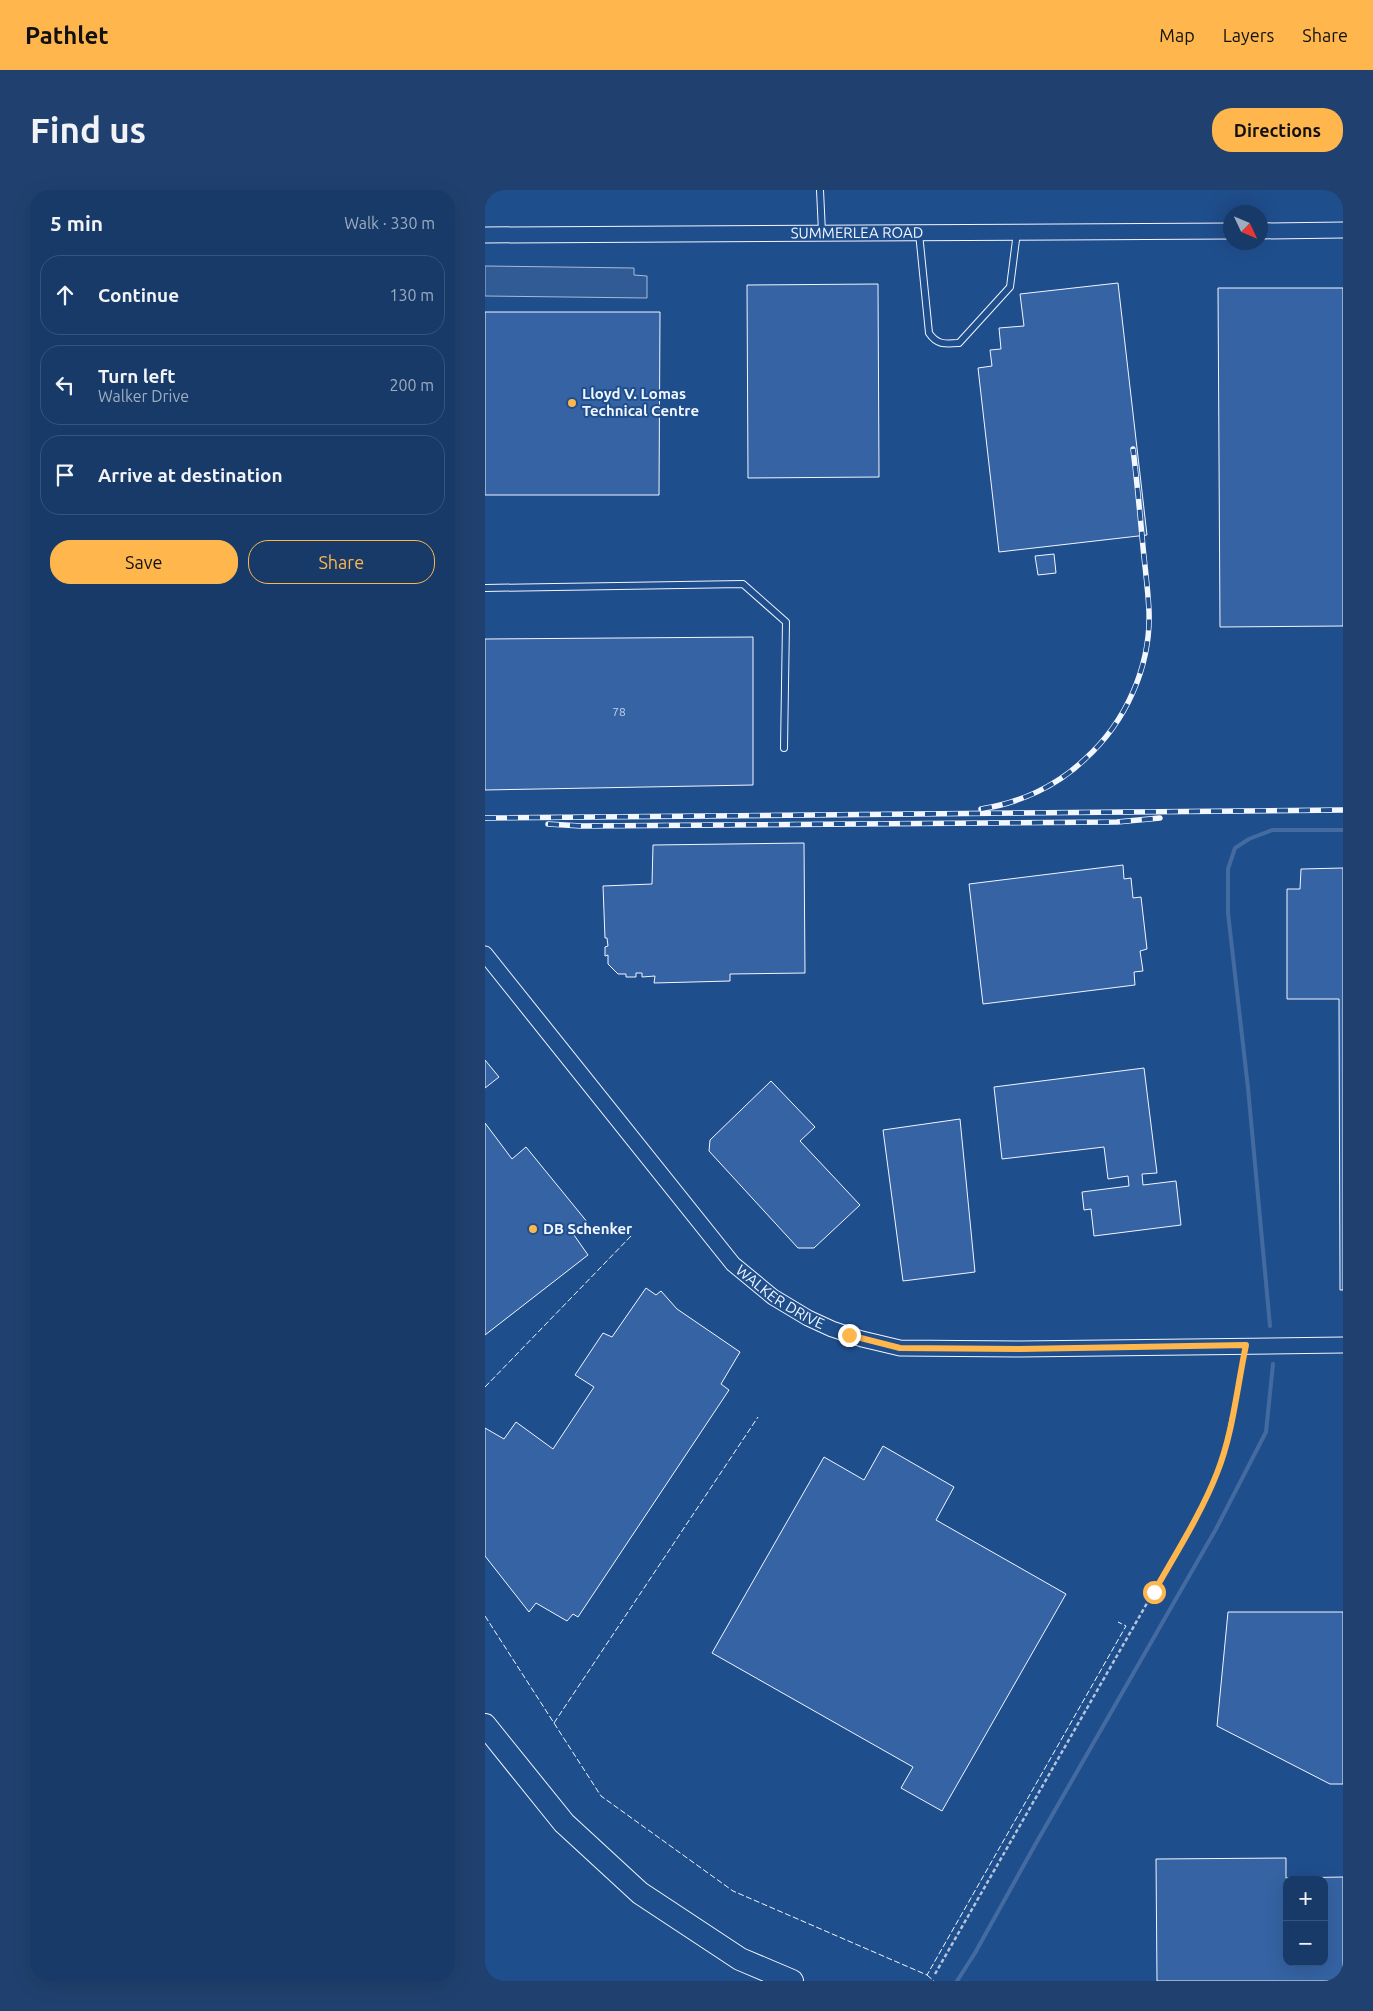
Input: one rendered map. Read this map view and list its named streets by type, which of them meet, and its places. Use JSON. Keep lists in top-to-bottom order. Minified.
{"streets":{"street":["SUMMERLEA ROAD","WALKER DRIVE"]},"places":["Lloyd V. Lomas Technical Centre","DB Schenker"],"house_numbers":["78"],"north":"bottom right","page":{"header":"Pathlet","nav":["Map","Layers","Share"],"buttons":["Directions",["Save","Share"]],"title":"Find us","heading":["5 min","Walk · 330 m"],"list":[["Continue","130 m"],["Turn left","Walker Drive","200 m"],"Arrive at destination"],"map_buttons":["+","−"]}}
